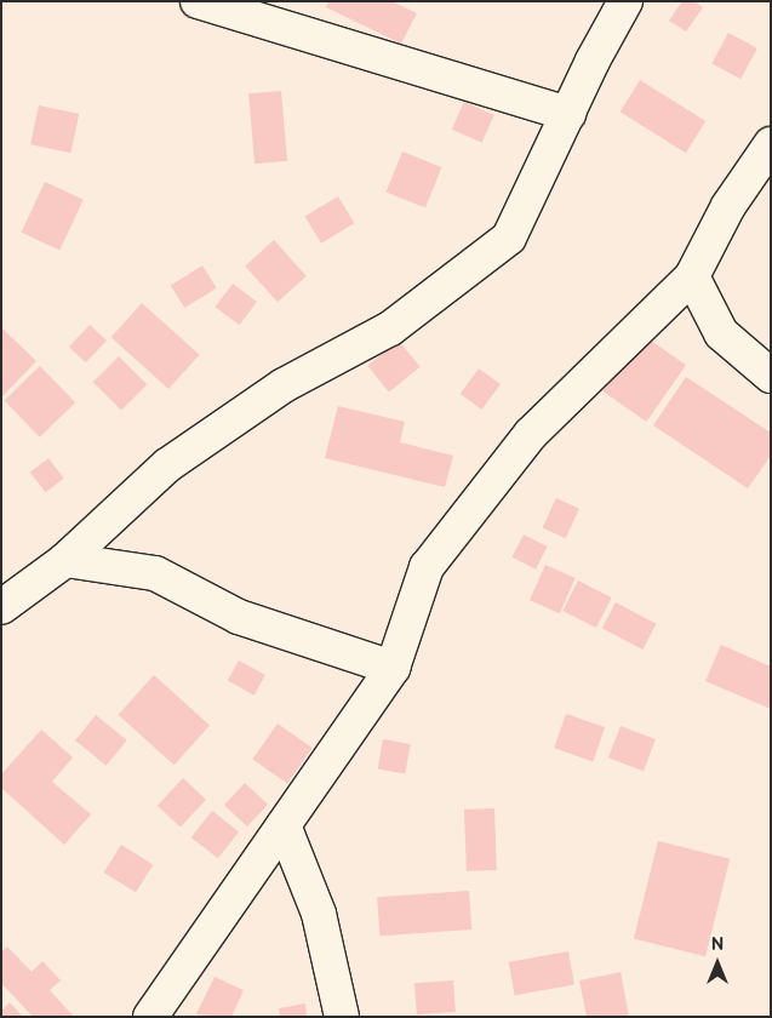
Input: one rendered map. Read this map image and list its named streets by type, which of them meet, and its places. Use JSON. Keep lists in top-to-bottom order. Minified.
{"north":"top"}
